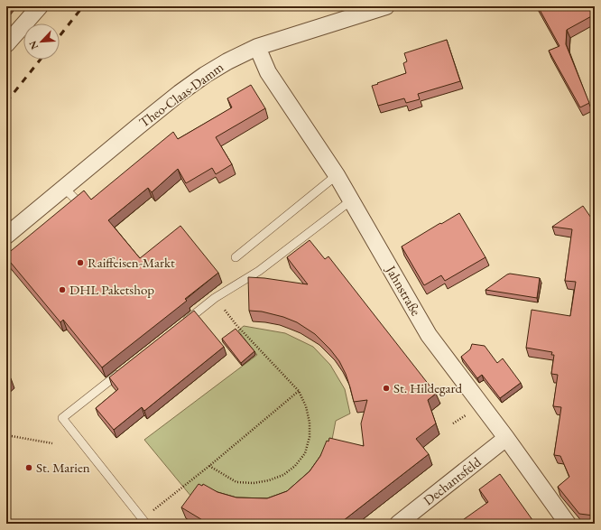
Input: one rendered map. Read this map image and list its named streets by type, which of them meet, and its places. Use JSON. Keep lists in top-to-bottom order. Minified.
{"streets":{"street":["Theo-Claas-Damm","Jahnstraße","Dechantsfeld"]},"crossings":[["Theo-Claas-Damm","Jahnstraße"],["Jahnstraße","Dechantsfeld"]],"places":["Raiffeisen-Markt","DHL Paketshop","St. Hildegard","St. Marien"],"north":"bottom left"}
